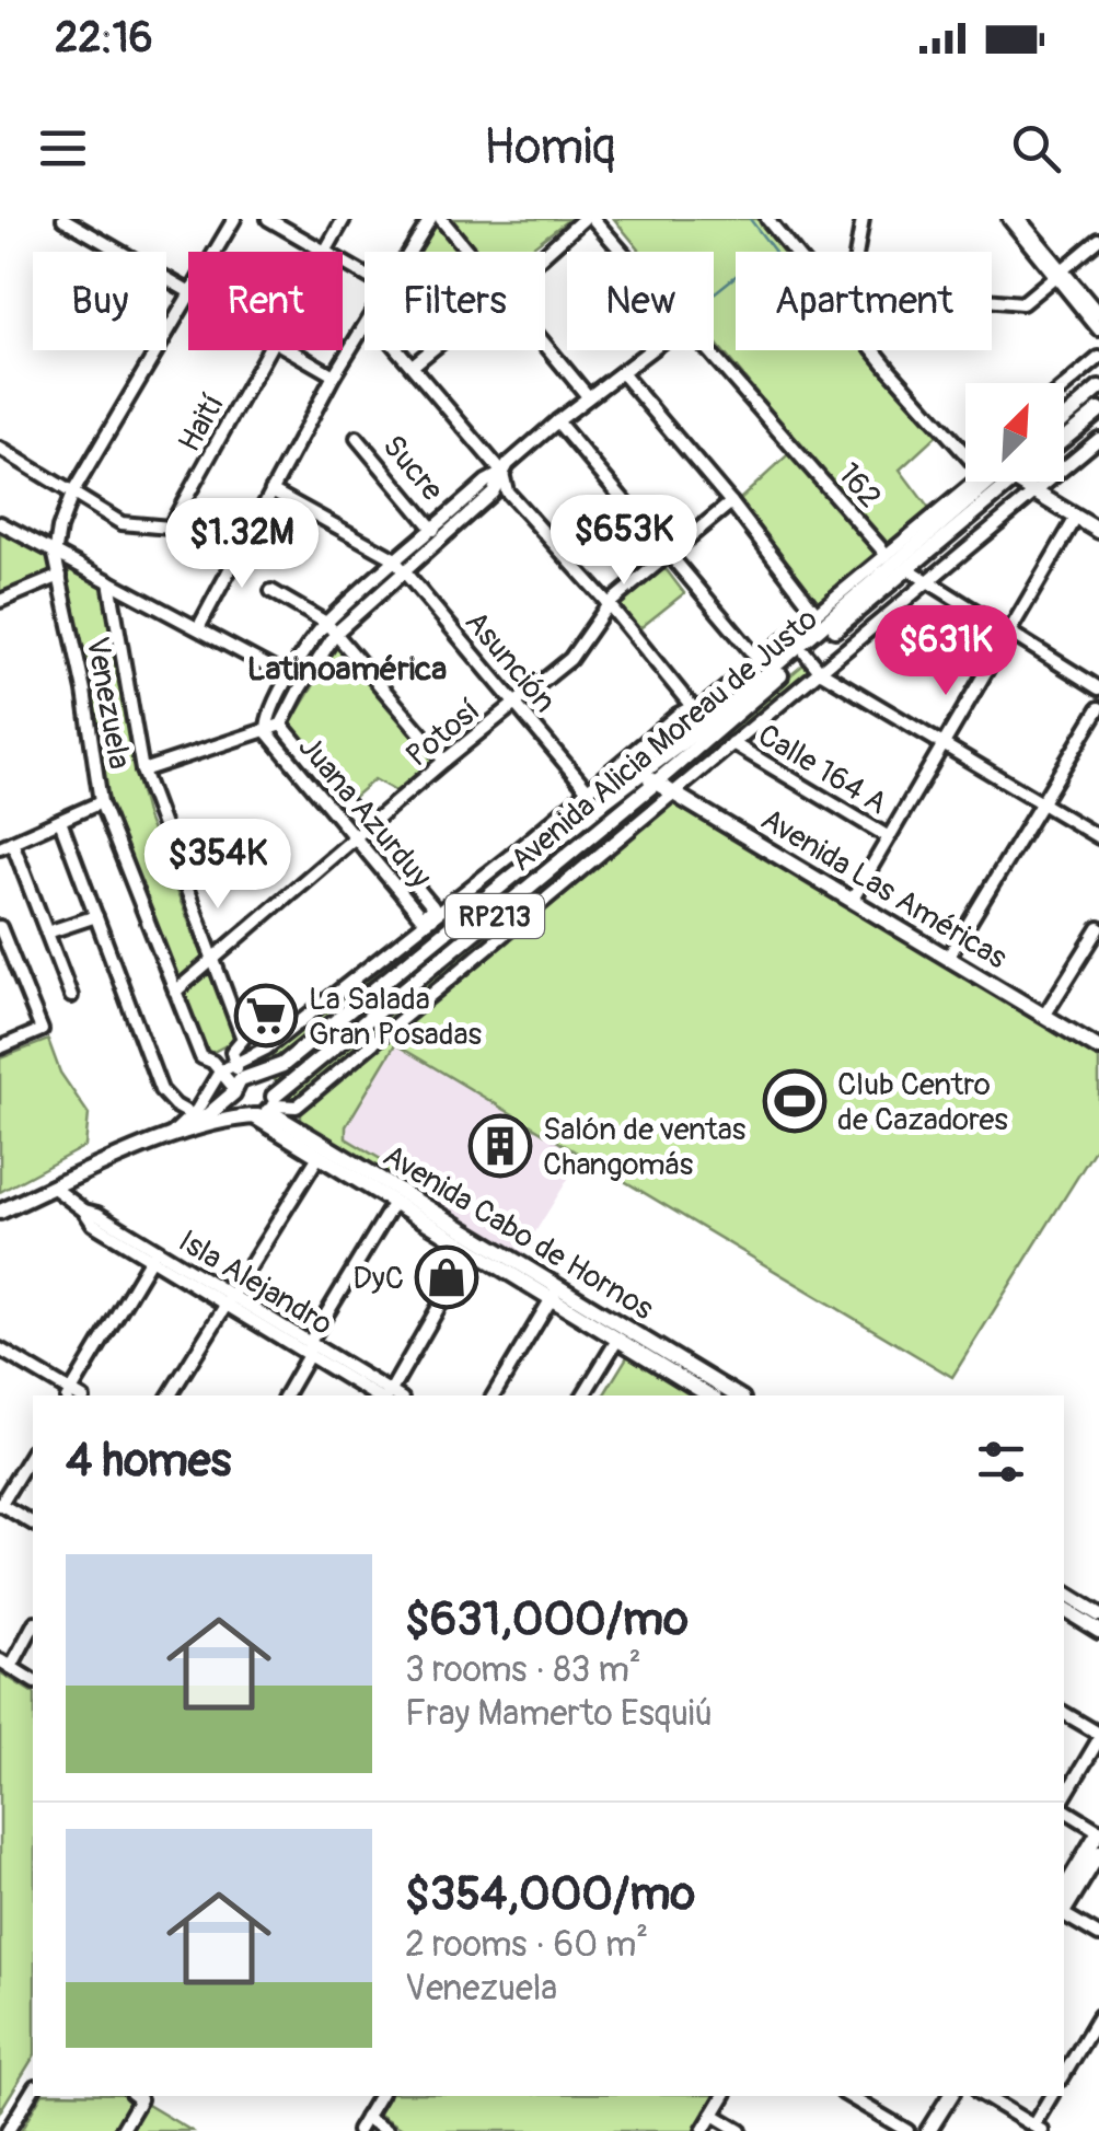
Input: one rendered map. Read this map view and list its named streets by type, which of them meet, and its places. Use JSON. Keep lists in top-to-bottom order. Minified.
{"streets":{"main road":["Avenida Alicia Moreau de Justo","Avenida Las Américas","RP213","Avenida Cabo de Hornos"],"street":["Haití","Sucre","162","Asunción","Venezuela","Potosí","Calle 164 A","Juana Azurduy","Isla Alejandro"]},"crossings":[["Haití","Venezuela"],["Asunción","Potosí"],["Venezuela","Potosí"],["Venezuela","Avenida Alicia Moreau de Justo"],["Potosí","Juana Azurduy"],["Avenida Alicia Moreau de Justo","Juana Azurduy"],["Avenida Alicia Moreau de Justo","Avenida Las Américas"],["Avenida Alicia Moreau de Justo","Avenida Cabo de Hornos"],["Avenida Alicia Moreau de Justo","Isla Alejandro"]],"districts":["Latinoamérica"],"places":{"supermarket":["La Salada Gran Posadas"],"sports":["Club Centro de Cazadores"],"building":["Salón de ventas Changomás"],"shop":["DyC"]},"north":"top right","page":{"status":"22:16","header":"Homiq","chip":["Buy","Rent","Filters","New","Apartment"],"price":["$653K","$1.32M","$631K","$354K"],"heading":"4 homes","list":[{"name":"$631,000/mo","note":"3 rooms · 83 m² · Fray Mamerto Esquiú"},{"name":"$354,000/mo","note":"2 rooms · 60 m² · Venezuela"}]}}
